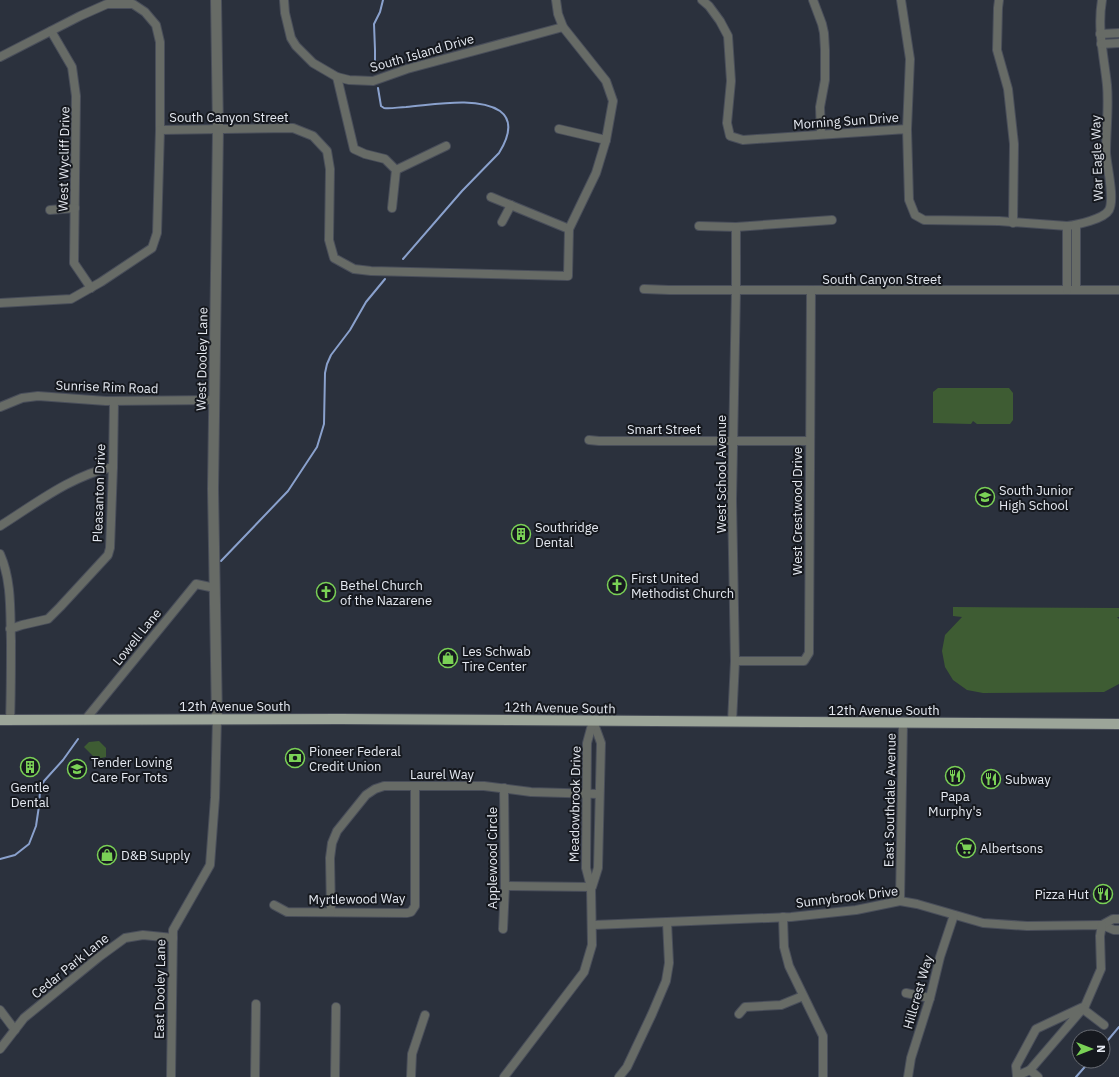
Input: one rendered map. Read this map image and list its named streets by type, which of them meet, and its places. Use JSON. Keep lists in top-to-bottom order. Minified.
{"streets":{"main road":["12th Avenue South"],"street":["South Island Drive","South Canyon Street","Morning Sun Drive","War Eagle Way","West Wycliff Drive","West Dooley Lane","Sunrise Rim Road","Smart Street","West School Avenue","Pleasanton Drive","West Crestwood Drive","Lowell Lane","Laurel Way","East Southdale Avenue","Meadowbrook Drive","Applewood Circle","Sunnybrook Drive","Myrtlewood Way","Cedar Park Lane","East Dooley Lane","Hillcrest Way"]},"crossings":[["South Canyon Street","West Wycliff Drive"],["South Canyon Street","West Dooley Lane"],["South Canyon Street","West School Avenue"],["South Canyon Street","West Crestwood Drive"],["Morning Sun Drive","War Eagle Way"],["West Dooley Lane","Sunrise Rim Road"],["West Dooley Lane","Lowell Lane"],["West Dooley Lane","12th Avenue South"],["West Dooley Lane","East Dooley Lane"],["Sunrise Rim Road","Pleasanton Drive"],["Smart Street","West School Avenue"],["Smart Street","West Crestwood Drive"],["West School Avenue","West Crestwood Drive"],["West School Avenue","12th Avenue South"],["Lowell Lane","12th Avenue South"],["12th Avenue South","East Southdale Avenue"],["12th Avenue South","Meadowbrook Drive"],["12th Avenue South","East Dooley Lane"],["Laurel Way","Meadowbrook Drive"],["Laurel Way","Applewood Circle"],["Laurel Way","Myrtlewood Way"],["East Southdale Avenue","Sunnybrook Drive"],["Meadowbrook Drive","Sunnybrook Drive"],["Sunnybrook Drive","Hillcrest Way"],["Cedar Park Lane","East Dooley Lane"]],"places":{"school or university":["South Junior High School","Tender Loving Care For Tots"],"building":["Southridge Dental","Gentle Dental"],"church":["First United Methodist Church","Bethel Church of the Nazarene"],"shop":["Les Schwab Tire Center","D&B Supply"],"bank":["Pioneer Federal Credit Union"],"restaurant":["Papa Murphy's","Subway","Pizza Hut"],"supermarket":["Albertsons"]},"north":"right"}
